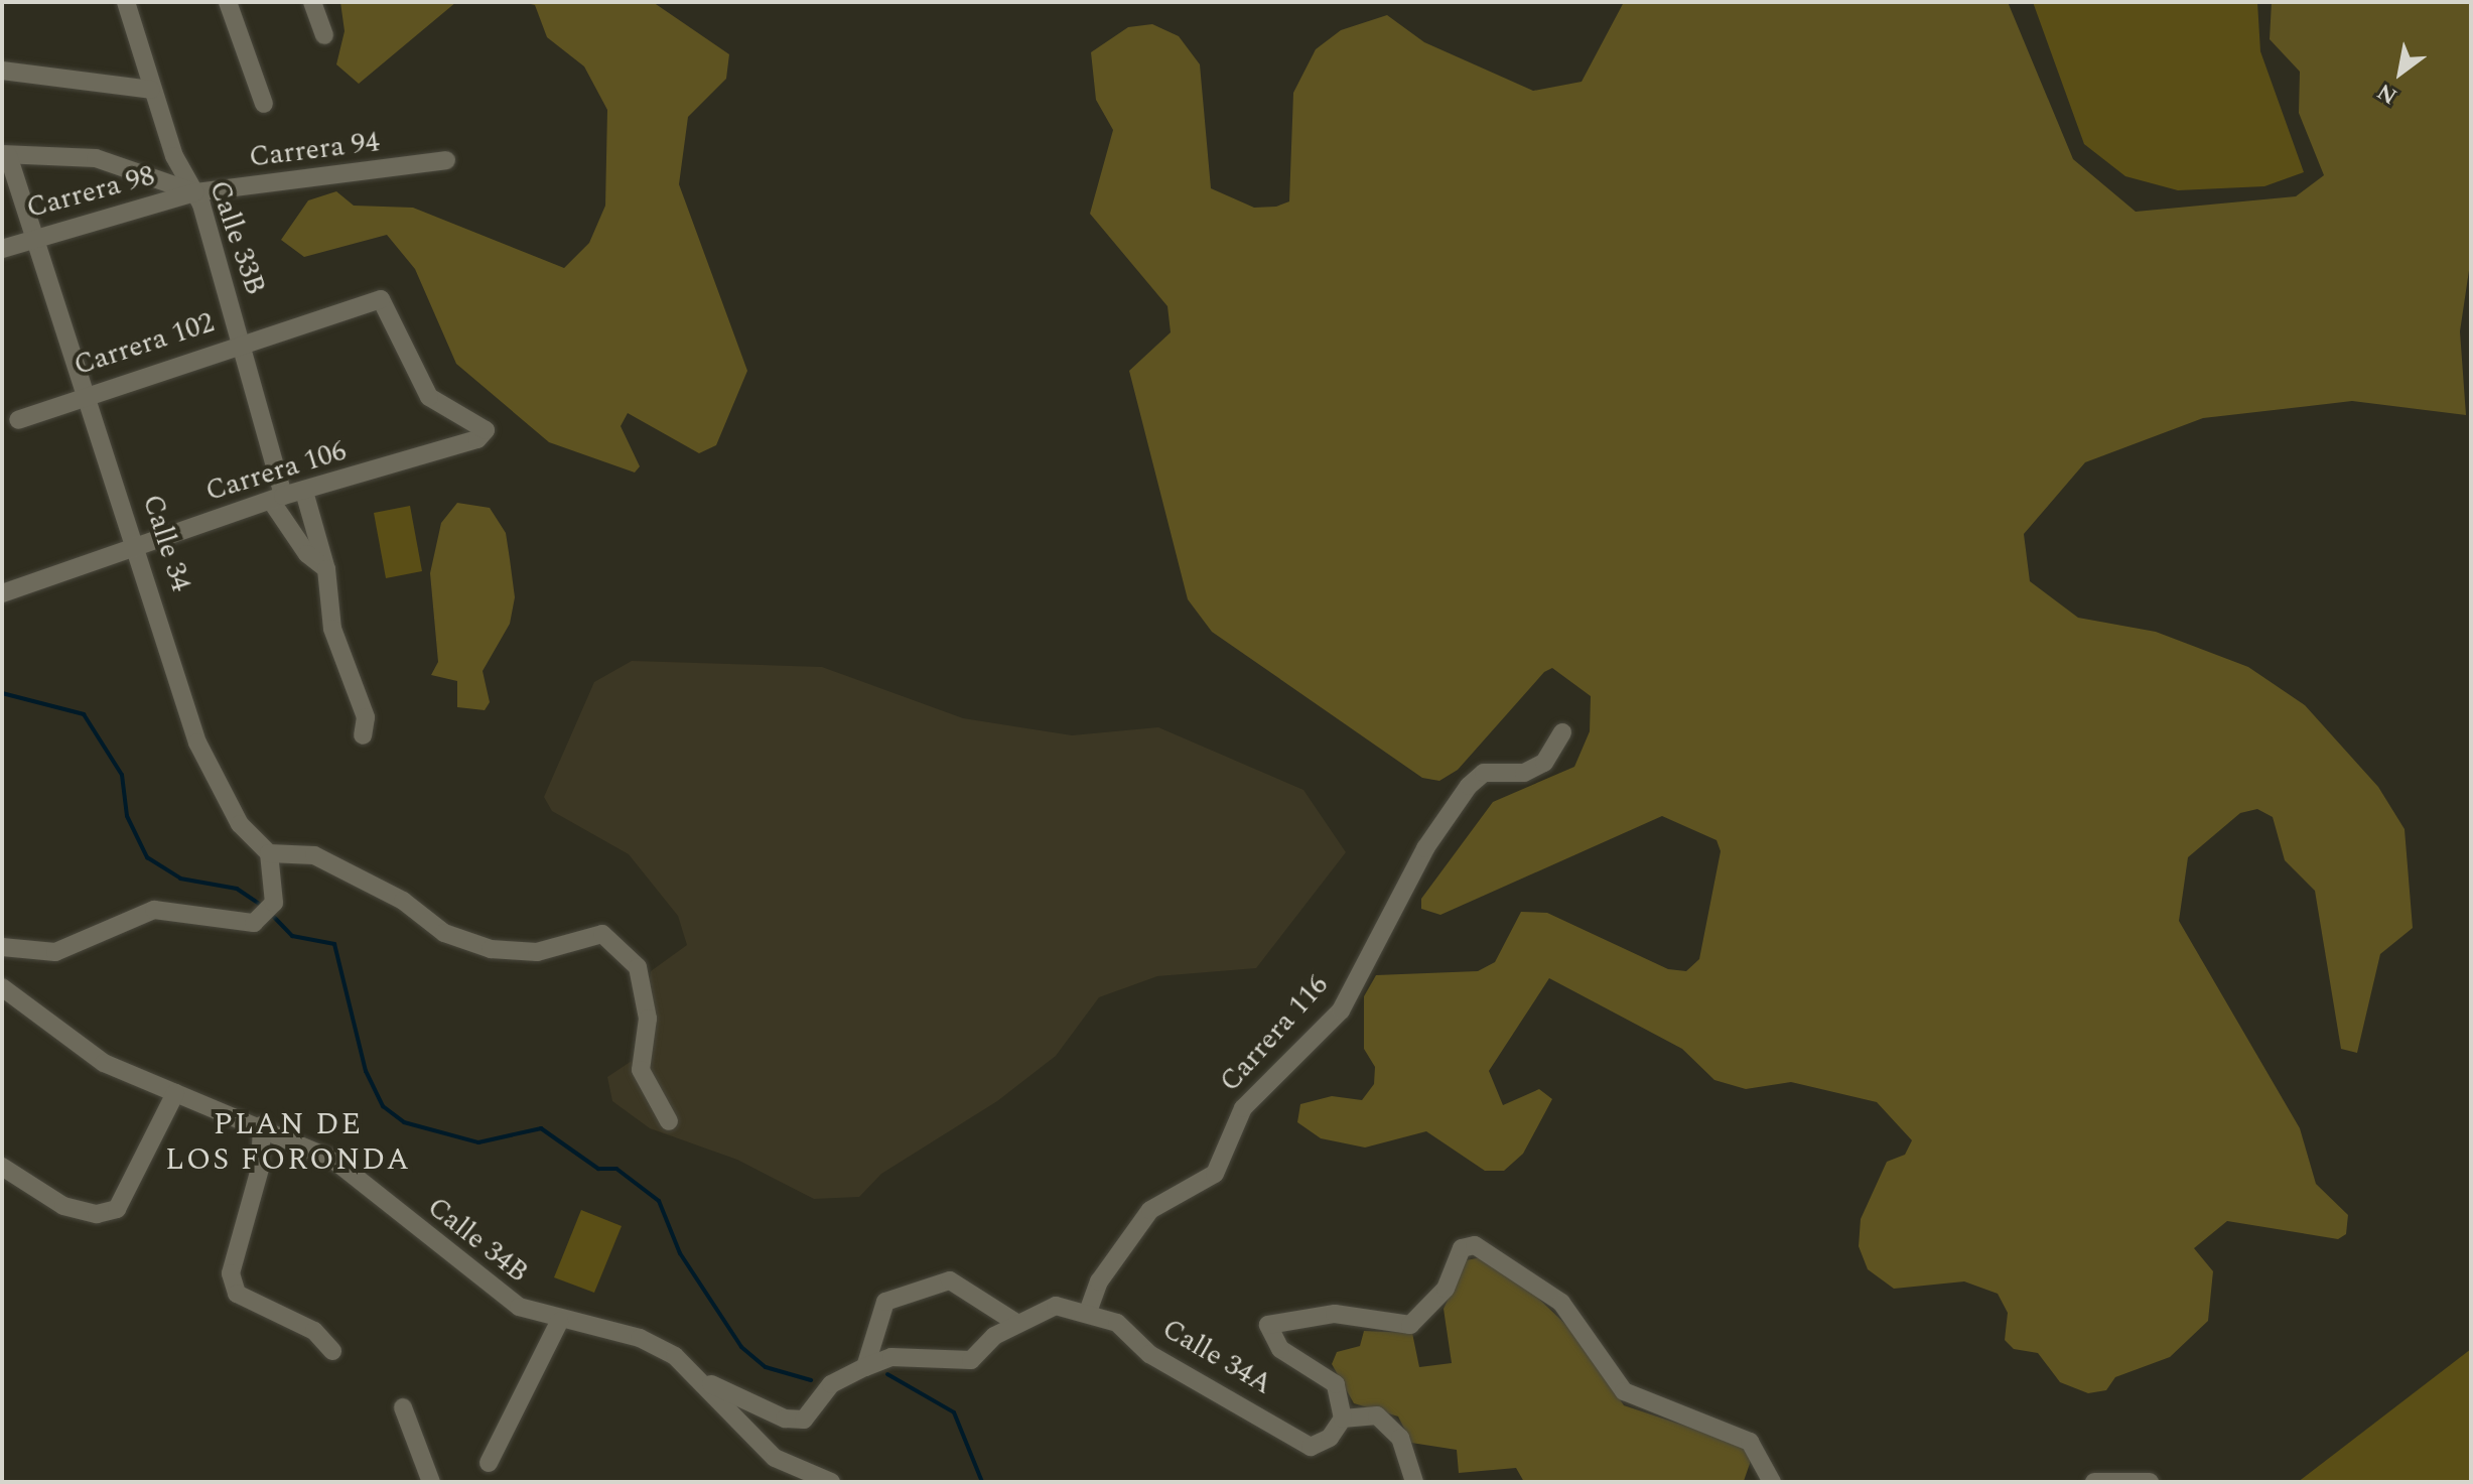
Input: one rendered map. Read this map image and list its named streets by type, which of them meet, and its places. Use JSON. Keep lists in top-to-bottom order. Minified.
{"streets":{"street":["Carrera 94","Carrera 98","Calle 33B","Carrera 102","Carrera 106","Calle 34","Carrera 116","Calle 34B","Calle 34A"]},"crossings":[["Carrera 94","Carrera 98"],["Carrera 94","Calle 33B"],["Carrera 94","Calle 34"],["Carrera 98","Calle 33B"],["Carrera 98","Calle 34"],["Calle 33B","Carrera 102"],["Calle 33B","Carrera 106"],["Carrera 102","Carrera 106"],["Carrera 102","Calle 34"],["Carrera 106","Calle 34"],["Carrera 116","Calle 34A"],["Calle 34B","Calle 34A"]],"districts":["PLAN DE LOS FORONDA"],"north":"bottom left"}
